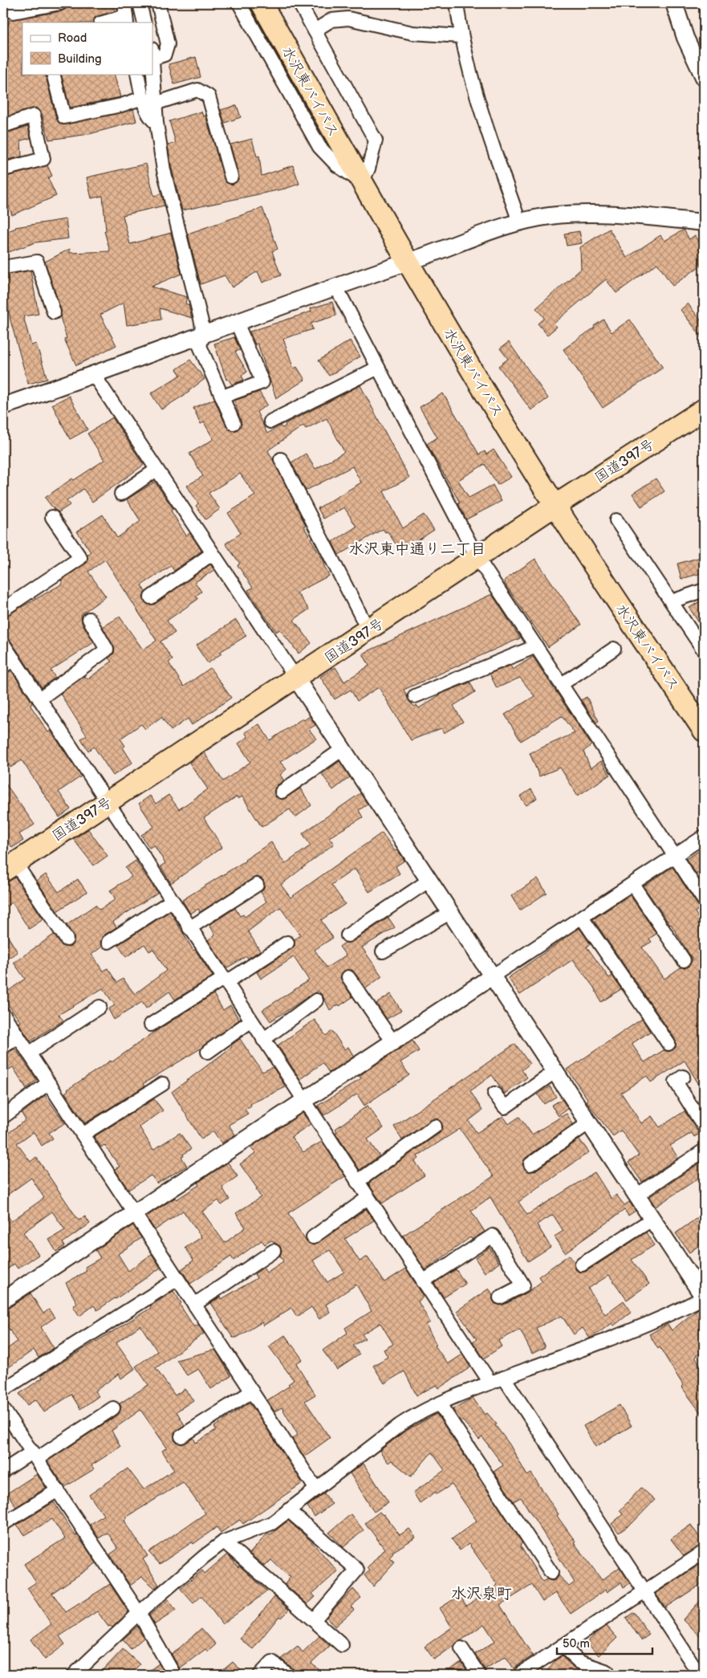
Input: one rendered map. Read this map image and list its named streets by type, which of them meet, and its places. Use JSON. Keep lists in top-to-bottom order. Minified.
{"streets":{"highway":["水沢東バイパス","国道397号"]},"crossings":[["水沢東バイパス","国道397号"]],"districts":["水沢東中通り二丁目","水沢泉町"],"legend":["Road","Building"],"scale_bar":"50 m"}
